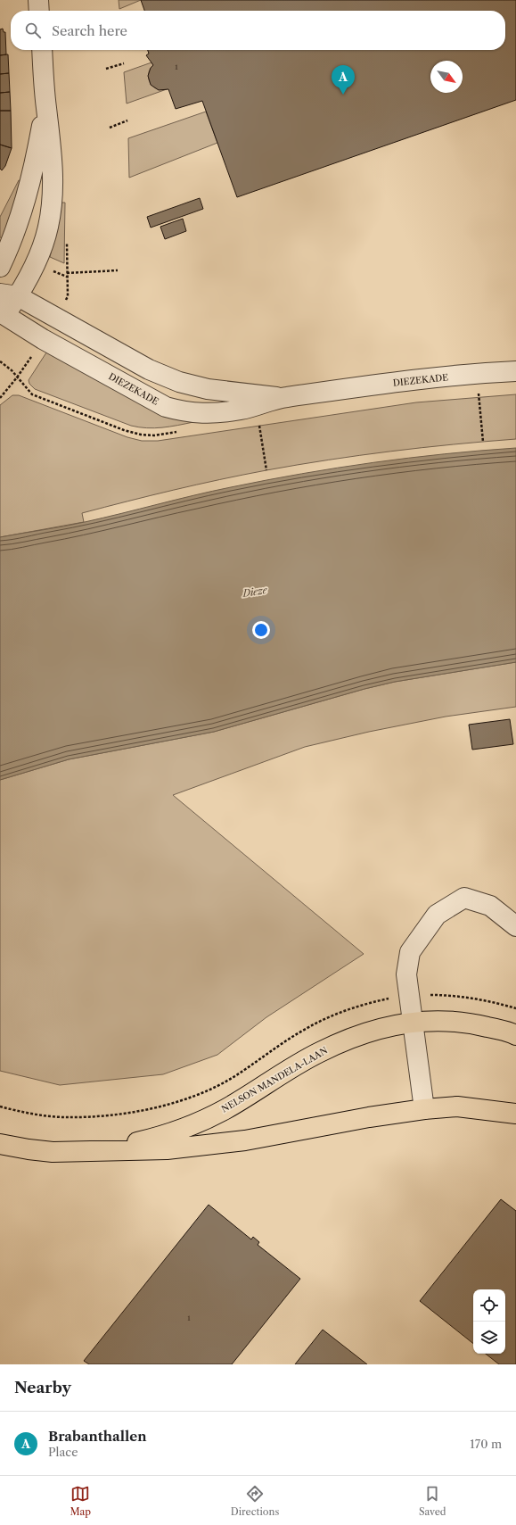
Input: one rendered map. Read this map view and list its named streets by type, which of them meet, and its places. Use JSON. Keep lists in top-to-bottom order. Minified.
{"streets":{"main road":["NELSON MANDELA-LAAN"],"street":["DIEZEKADE"]},"water":["Dieze"],"house_numbers":["1","1"],"north":"bottom right","page":{"search":"Search here","pins":"A","heading":"Nearby","list":[{"mark":"A","name":"Brabanthallen","note":"Place","value":"170 m"}],"nav":["Map","Directions","Saved"]}}
